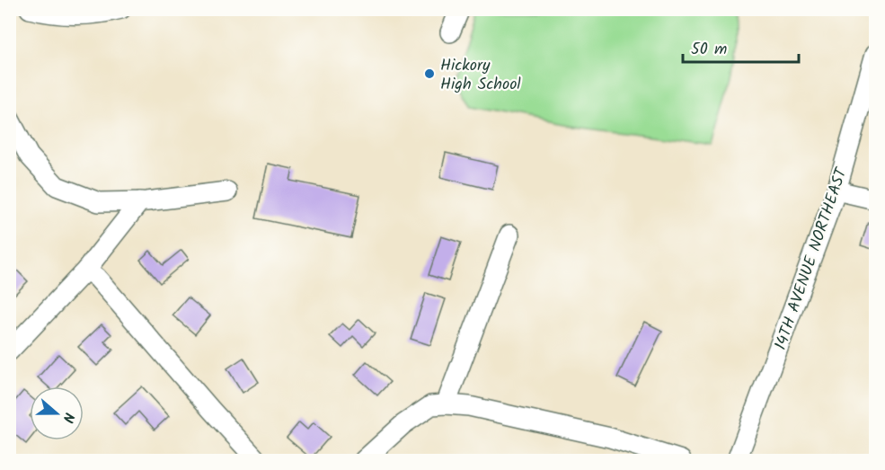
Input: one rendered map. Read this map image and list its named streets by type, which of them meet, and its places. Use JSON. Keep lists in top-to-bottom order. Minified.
{"streets":{"street":["14TH AVENUE NORTHEAST"]},"places":["Hickory High School"],"scale_bar":"50 m","north":"right"}
